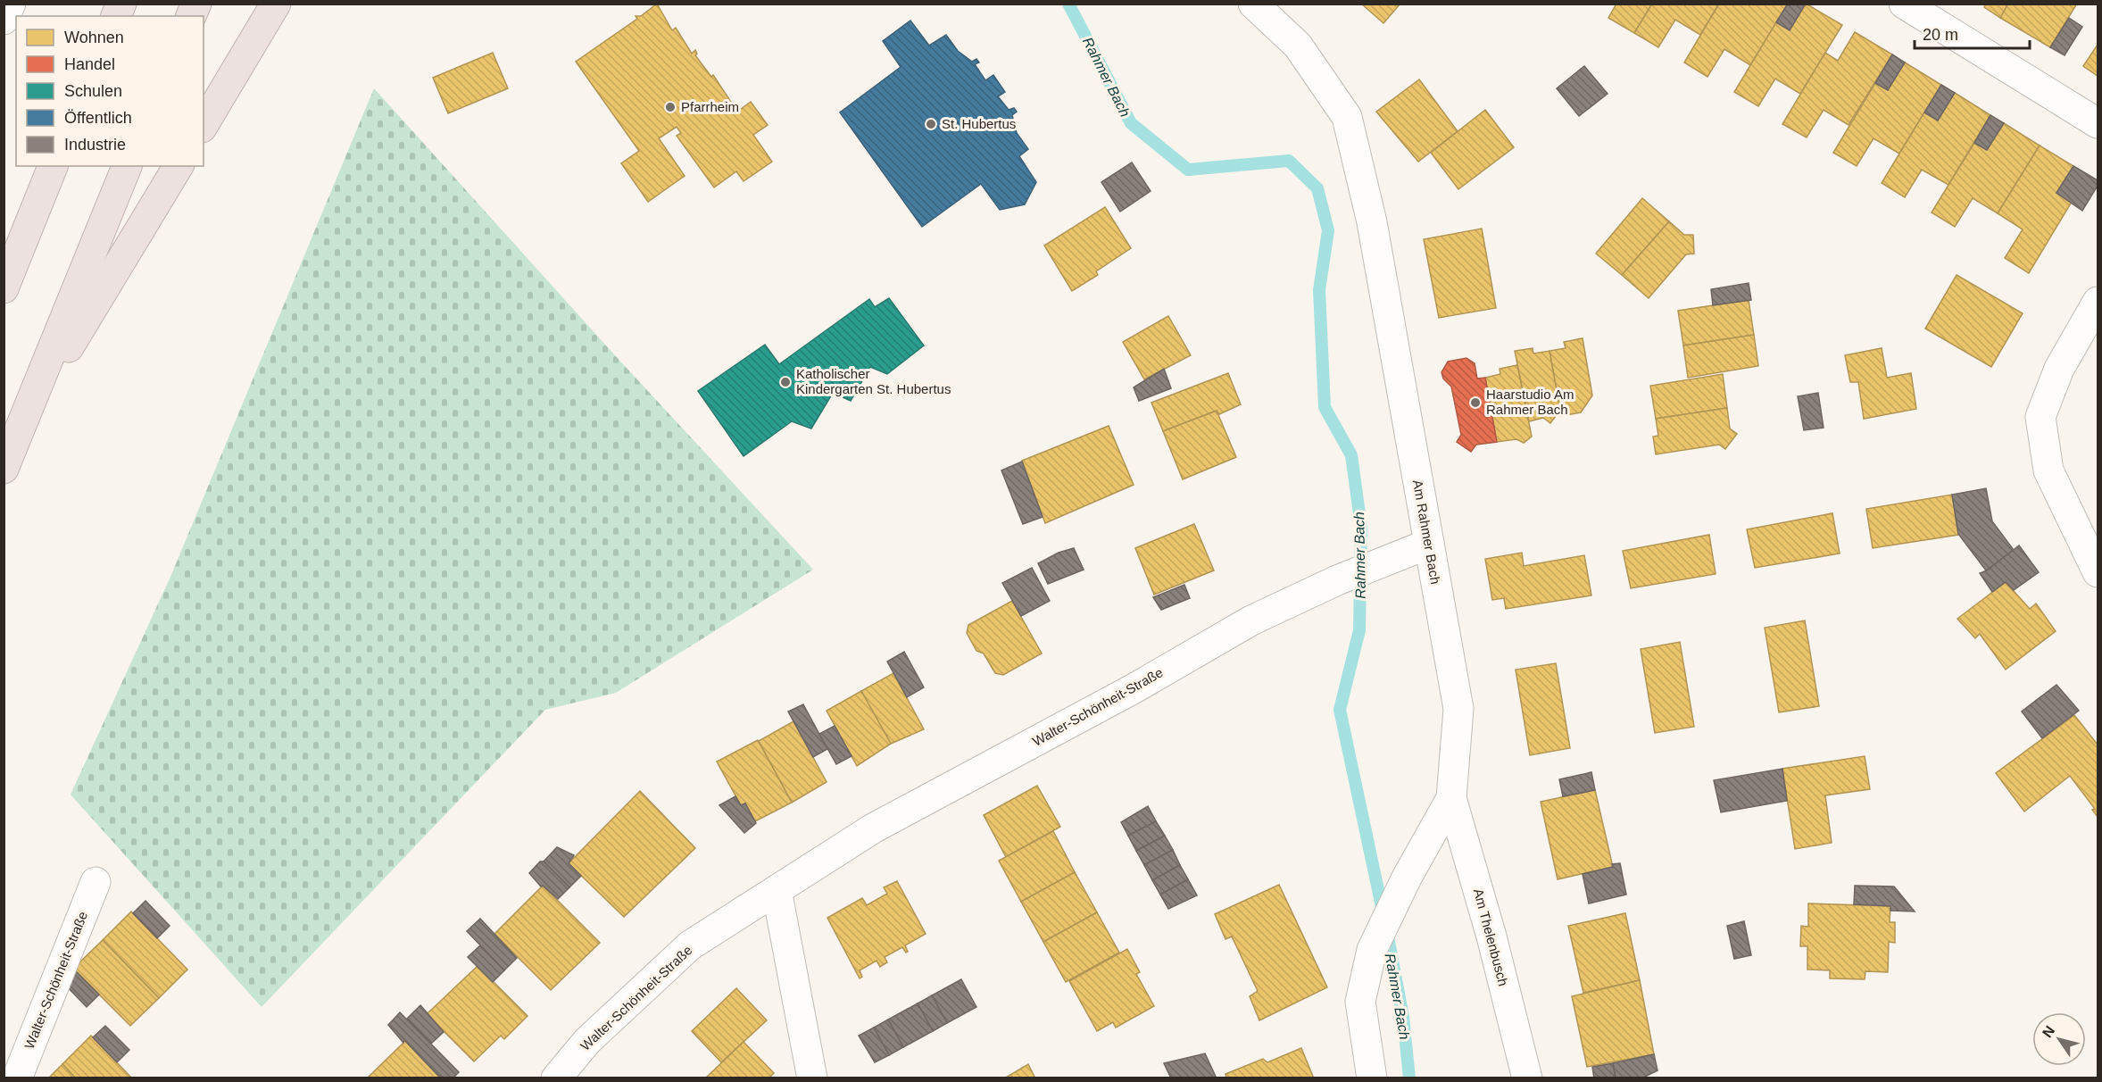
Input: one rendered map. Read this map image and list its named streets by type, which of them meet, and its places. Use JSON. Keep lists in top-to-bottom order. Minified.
{"streets":{"street":["Am Rahmer Bach","Walter-Schönheit-Straße","Am Thelenbusch"]},"crossings":[["Am Rahmer Bach","Walter-Schönheit-Straße"],["Am Rahmer Bach","Am Thelenbusch"]],"water":["Rahmer Bach"],"places":["Pfarrheim","St. Hubertus","Katholischer Kindergarten St. Hubertus","Haarstudio Am Rahmer Bach"],"legend":["Wohnen","Handel","Schulen","Öffentlich","Industrie"],"scale_bar":"20 m","north":"top left"}
